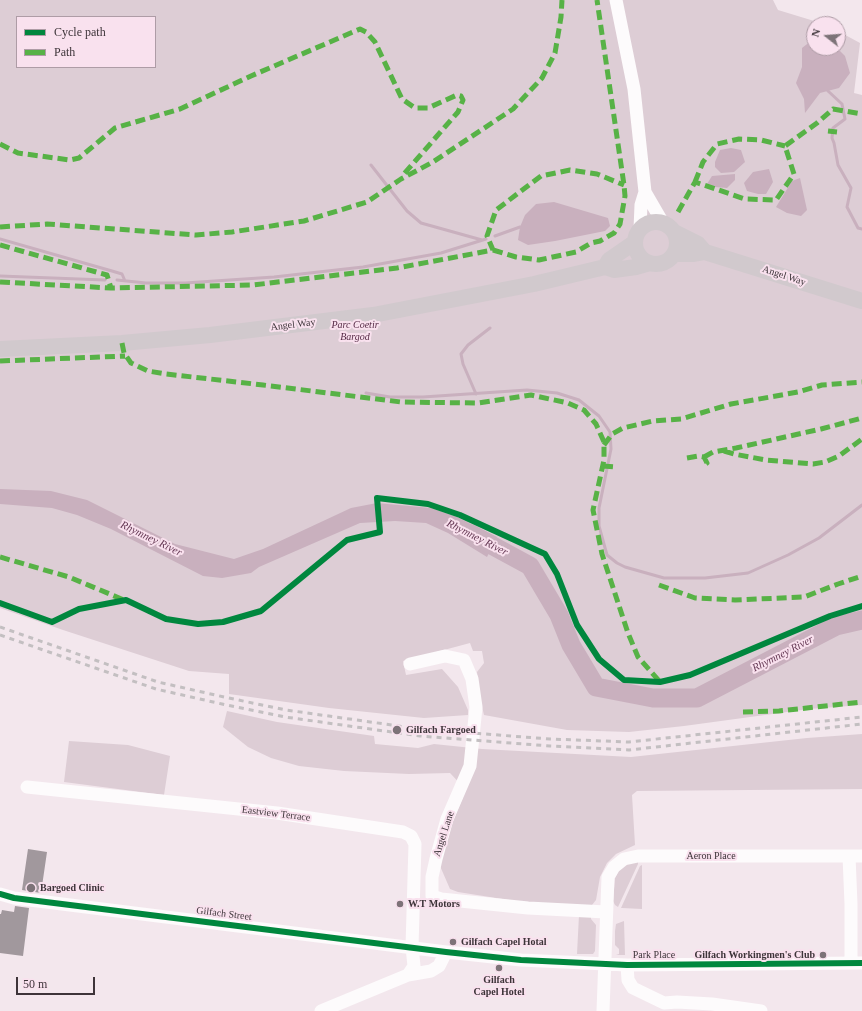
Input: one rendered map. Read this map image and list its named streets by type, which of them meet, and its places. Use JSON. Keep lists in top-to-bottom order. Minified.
{"streets":{"main road":["Angel Way"],"street":["Eastview Terrace","Angel Lane","Aeron Place","Gilfach Street","Park Place"]},"crossings":[["Eastview Terrace","Gilfach Street"],["Angel Lane","Aeron Place"],["Aeron Place","Park Place"],["Gilfach Street","Park Place"]],"water":["Rhymney River"],"parks":["Parc Coetir Bargod"],"places":["Gilfach Fargoed","Bargoed Clinic","W.T Motors","Gilfach Capel Hotal","Gilfach Workingmen's Club","Gilfach Capel Hotel"],"legend":["Cycle path","Path"],"scale_bar":"50 m","north":"left"}
